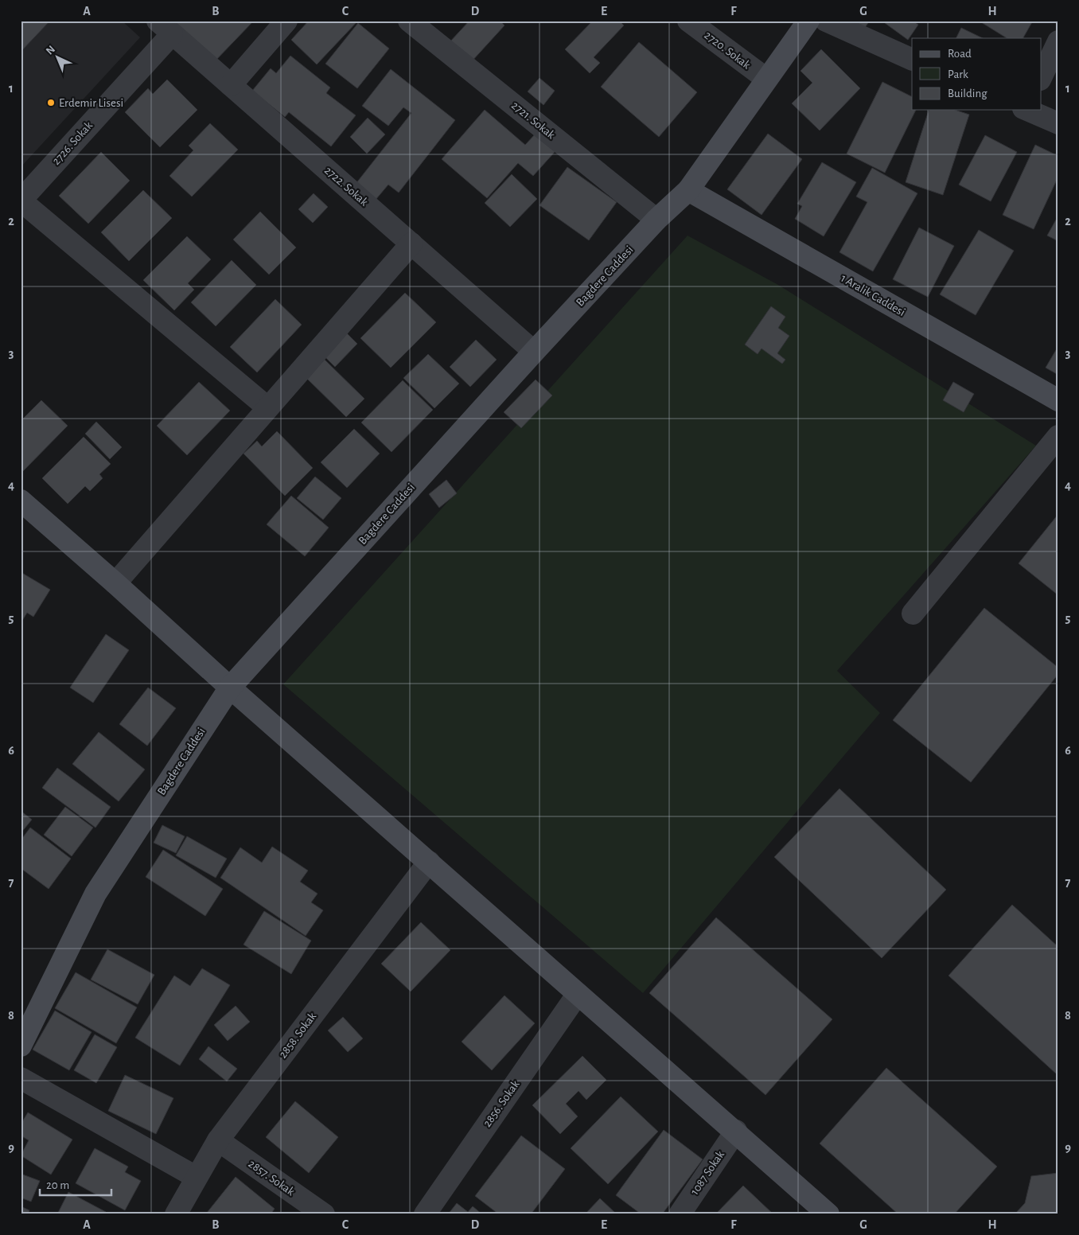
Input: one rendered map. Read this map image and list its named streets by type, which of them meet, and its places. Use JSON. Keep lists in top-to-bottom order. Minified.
{"streets":{"main road":["Bagdere Caddesi","1 Aralik Caddesi"],"street":["2720. Sokak","2721. Sokak","2726. Sokak","2722. Sokak","2858. Sokak","2856. Sokak","1087 Sokak","2857. Sokak"]},"crossings":[["2720. Sokak","Bagdere Caddesi"],["2721. Sokak","Bagdere Caddesi"],["2726. Sokak","2722. Sokak"],["2722. Sokak","Bagdere Caddesi"],["Bagdere Caddesi","1 Aralik Caddesi"],["2858. Sokak","2857. Sokak"]],"places":["Erdemir Lisesi"],"legend":["Road","Park","Building"],"scale_bar":"20 m","north":"top left","grid":{"columns":["A","B","C","D","E","F","G","H"],"rows":["1","2","3","4","5","6","7","8","9"]}}
